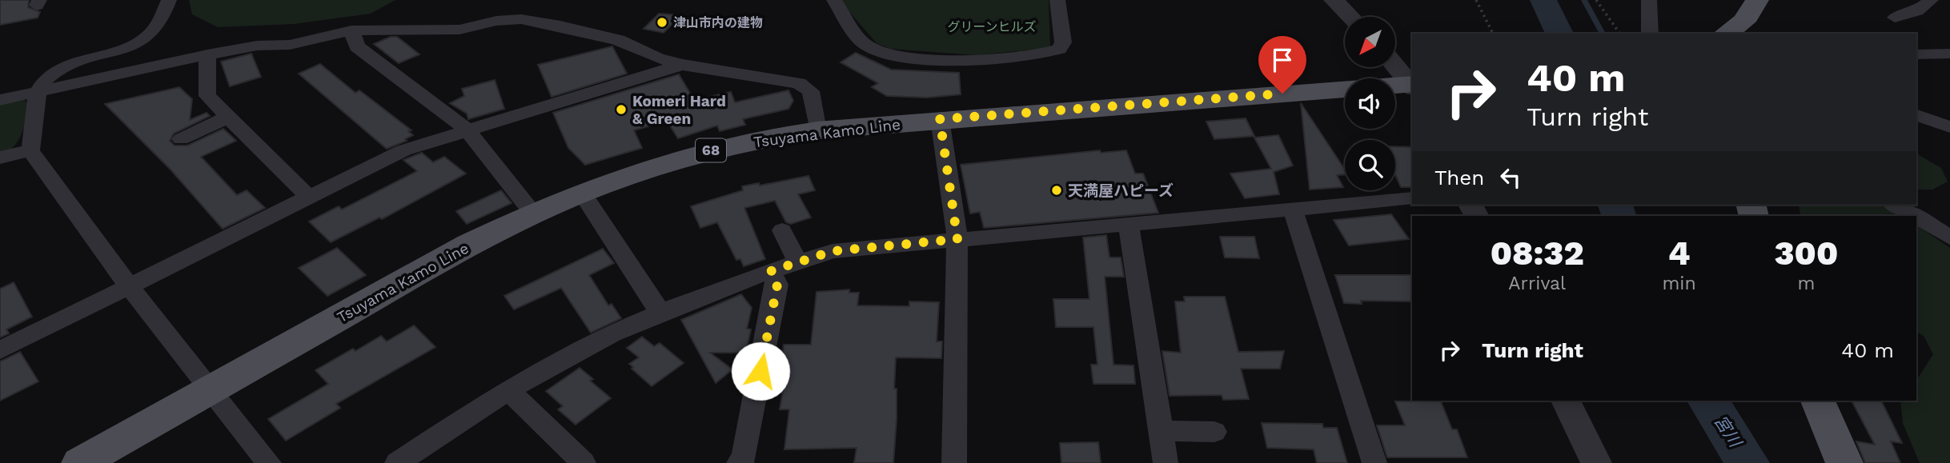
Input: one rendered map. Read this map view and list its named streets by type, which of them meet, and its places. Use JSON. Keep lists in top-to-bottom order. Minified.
{"streets":{"main road":["Tsuyama Kamo Line","68"]},"water":["宮川"],"parks":["グリーンヒルズ"],"places":["津山市内の建物","Komeri Hard & Green","天満屋ハピーズ"],"north":"bottom left","page":{"turn":["40 m","Turn right"],"then":"Then","eta":["08:32","Arrival","4","min","300","m"],"list":[{"name":"Turn right","value":"40 m"}]}}
